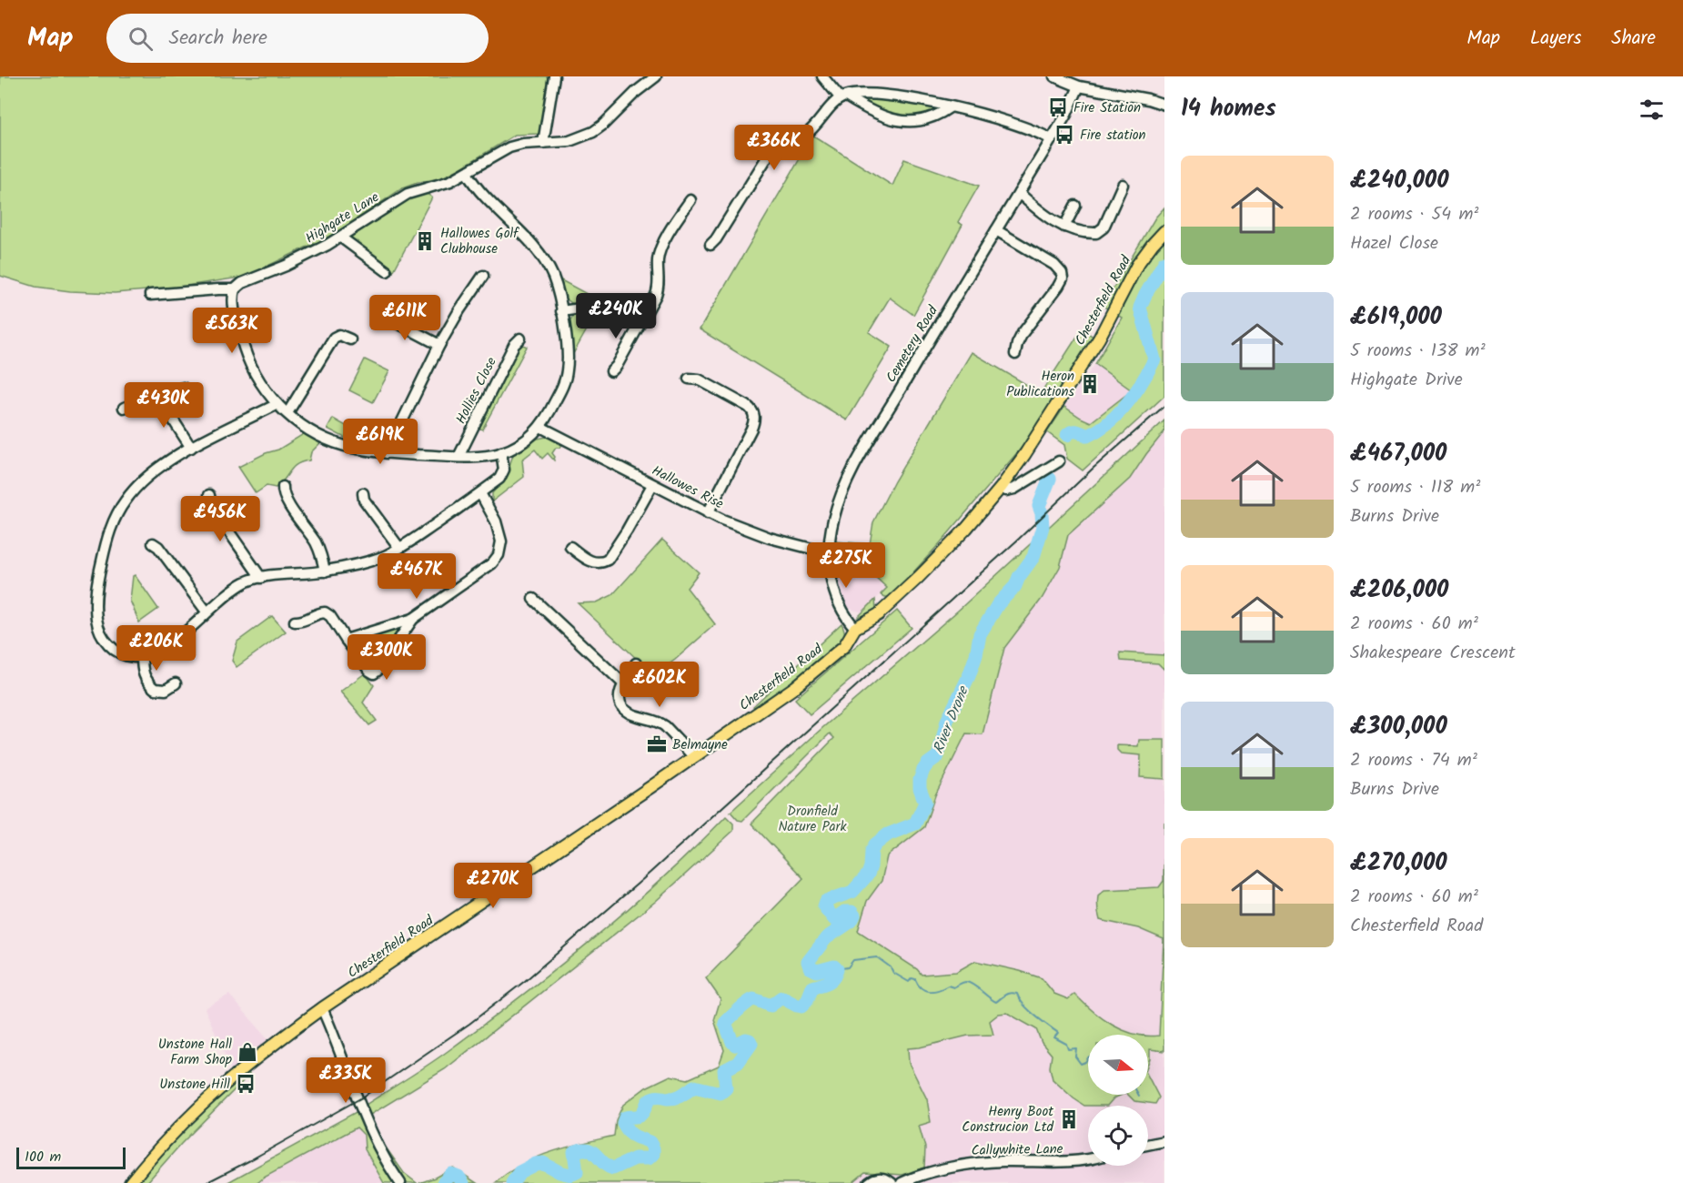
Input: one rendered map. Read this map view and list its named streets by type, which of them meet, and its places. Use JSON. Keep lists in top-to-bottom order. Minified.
{"streets":{"main road":["Chesterfield Road"],"street":["Highgate Lane","Cemetery Road","Hollies Close","Hallowes Rise","Callywhite Lane"]},"crossings":[["Chesterfield Road","Cemetery Road"],["Cemetery Road","Hallowes Rise"]],"water":["River Drone"],"parks":["Dronfield Nature Park"],"places":{"bus stop":["Fire Station","Fire station","Unstone Hill"],"building":["Hallowes Golf Clubhouse","Heron Publications","Henry Boot Construcion Ltd"],"office":["Belmayne"],"shop":["Unstone Hall Farm Shop"]},"scale_bar":"100 m","north":"right","page":{"header":"Map","search":"Search here","nav":["Map","Layers","Share"],"heading":"14 homes","price":["£366K","£240K","£611K","£563K","£430K","£619K","£456K","£275K","£467K","£206K","£300K","£602K","£270K","£335K"],"list":[{"name":"£240,000","note":"2 rooms · 54 m² · Hazel Close"},{"name":"£619,000","note":"5 rooms · 138 m² · Highgate Drive"},{"name":"£467,000","note":"5 rooms · 118 m² · Burns Drive"},{"name":"£206,000","note":"2 rooms · 60 m² · Shakespeare Crescent"},{"name":"£300,000","note":"2 rooms · 74 m² · Burns Drive"},{"name":"£270,000","note":"2 rooms · 60 m² · Chesterfield Road"}],"scale":"100 m"}}
